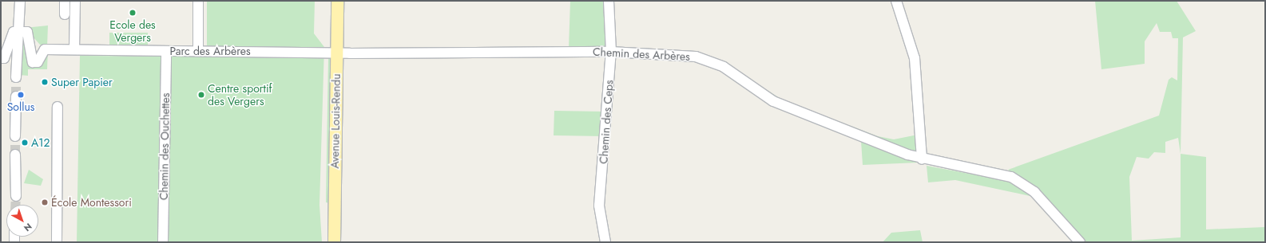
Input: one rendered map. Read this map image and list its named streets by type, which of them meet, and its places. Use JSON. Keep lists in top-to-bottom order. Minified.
{"streets":{"main road":["Avenue Louis-Rendu"],"street":["Parc des Arbères","Chemin des Arbères","Chemin des Ceps","Chemin des Ouchettes"]},"crossings":[["Parc des Arbères","Chemin des Arbères"],["Parc des Arbères","Avenue Louis-Rendu"],["Parc des Arbères","Chemin des Ouchettes"],["Chemin des Arbères","Avenue Louis-Rendu"],["Chemin des Arbères","Chemin des Ceps"]],"places":["Ecole des Vergers","Super Papier","Sollus","Centre sportif des Vergers","A12","École Montessori"],"north":"bottom right"}
